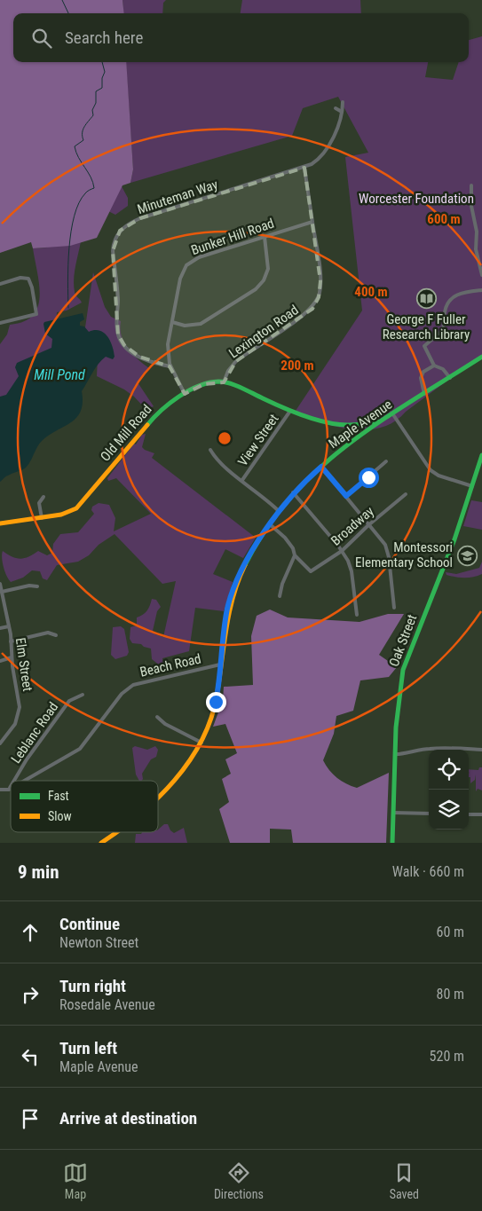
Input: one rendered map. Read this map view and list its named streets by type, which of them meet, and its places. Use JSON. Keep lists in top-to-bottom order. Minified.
{"streets":{"street":["Minuteman Way","Bunker Hill Road","Lexington Road","Maple Avenue","Old Mill Road","View Street","Broadway","Oak Street","Elm Street","Beach Road","Leblanc Road"]},"crossings":[["Minuteman Way","Bunker Hill Road"],["Bunker Hill Road","Lexington Road"],["Bunker Hill Road","Old Mill Road"],["Lexington Road","Old Mill Road"],["Maple Avenue","Beach Road"]],"water":["Mill Pond"],"parks":["Worcester Foundation"],"places":{"library":["George F Fuller Research Library"],"school or university":["Montessori Elementary School"]},"legend":["Fast","Slow"],"page":{"search":"Search here","heading":["9 min","Walk · 660 m"],"list":[["Continue","Newton Street","60 m"],["Turn right","Rosedale Avenue","80 m"],["Turn left","Maple Avenue","520 m"],"Arrive at destination"],"nav":["Map","Directions","Saved"]},"rings":["600 m","400 m","200 m"]}
